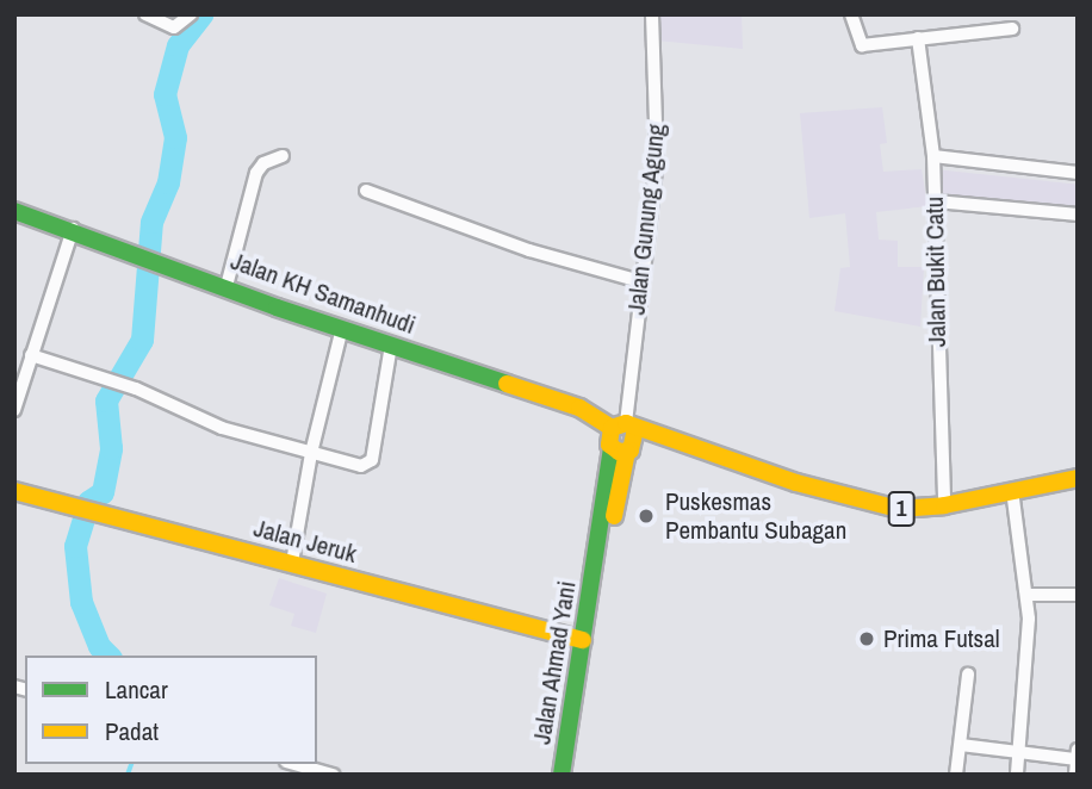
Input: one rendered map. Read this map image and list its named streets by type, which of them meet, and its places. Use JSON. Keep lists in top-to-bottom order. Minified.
{"streets":{"main road":["Jalan KH Samanhudi","1","Jalan Jeruk","Jalan Ahmad Yani"],"street":["Jalan Gunung Agung","Jalan Bukit Catu"]},"crossings":[["Jalan Gunung Agung","Jalan KH Samanhudi"],["Jalan Gunung Agung","1"],["Jalan Gunung Agung","Jalan Ahmad Yani"],["Jalan Bukit Catu","1"],["Jalan KH Samanhudi","1"],["Jalan KH Samanhudi","Jalan Ahmad Yani"],["1","Jalan Ahmad Yani"],["Jalan Jeruk","Jalan Ahmad Yani"]],"places":["Puskesmas Pembantu Subagan","Prima Futsal"],"legend":["Lancar","Padat"]}
